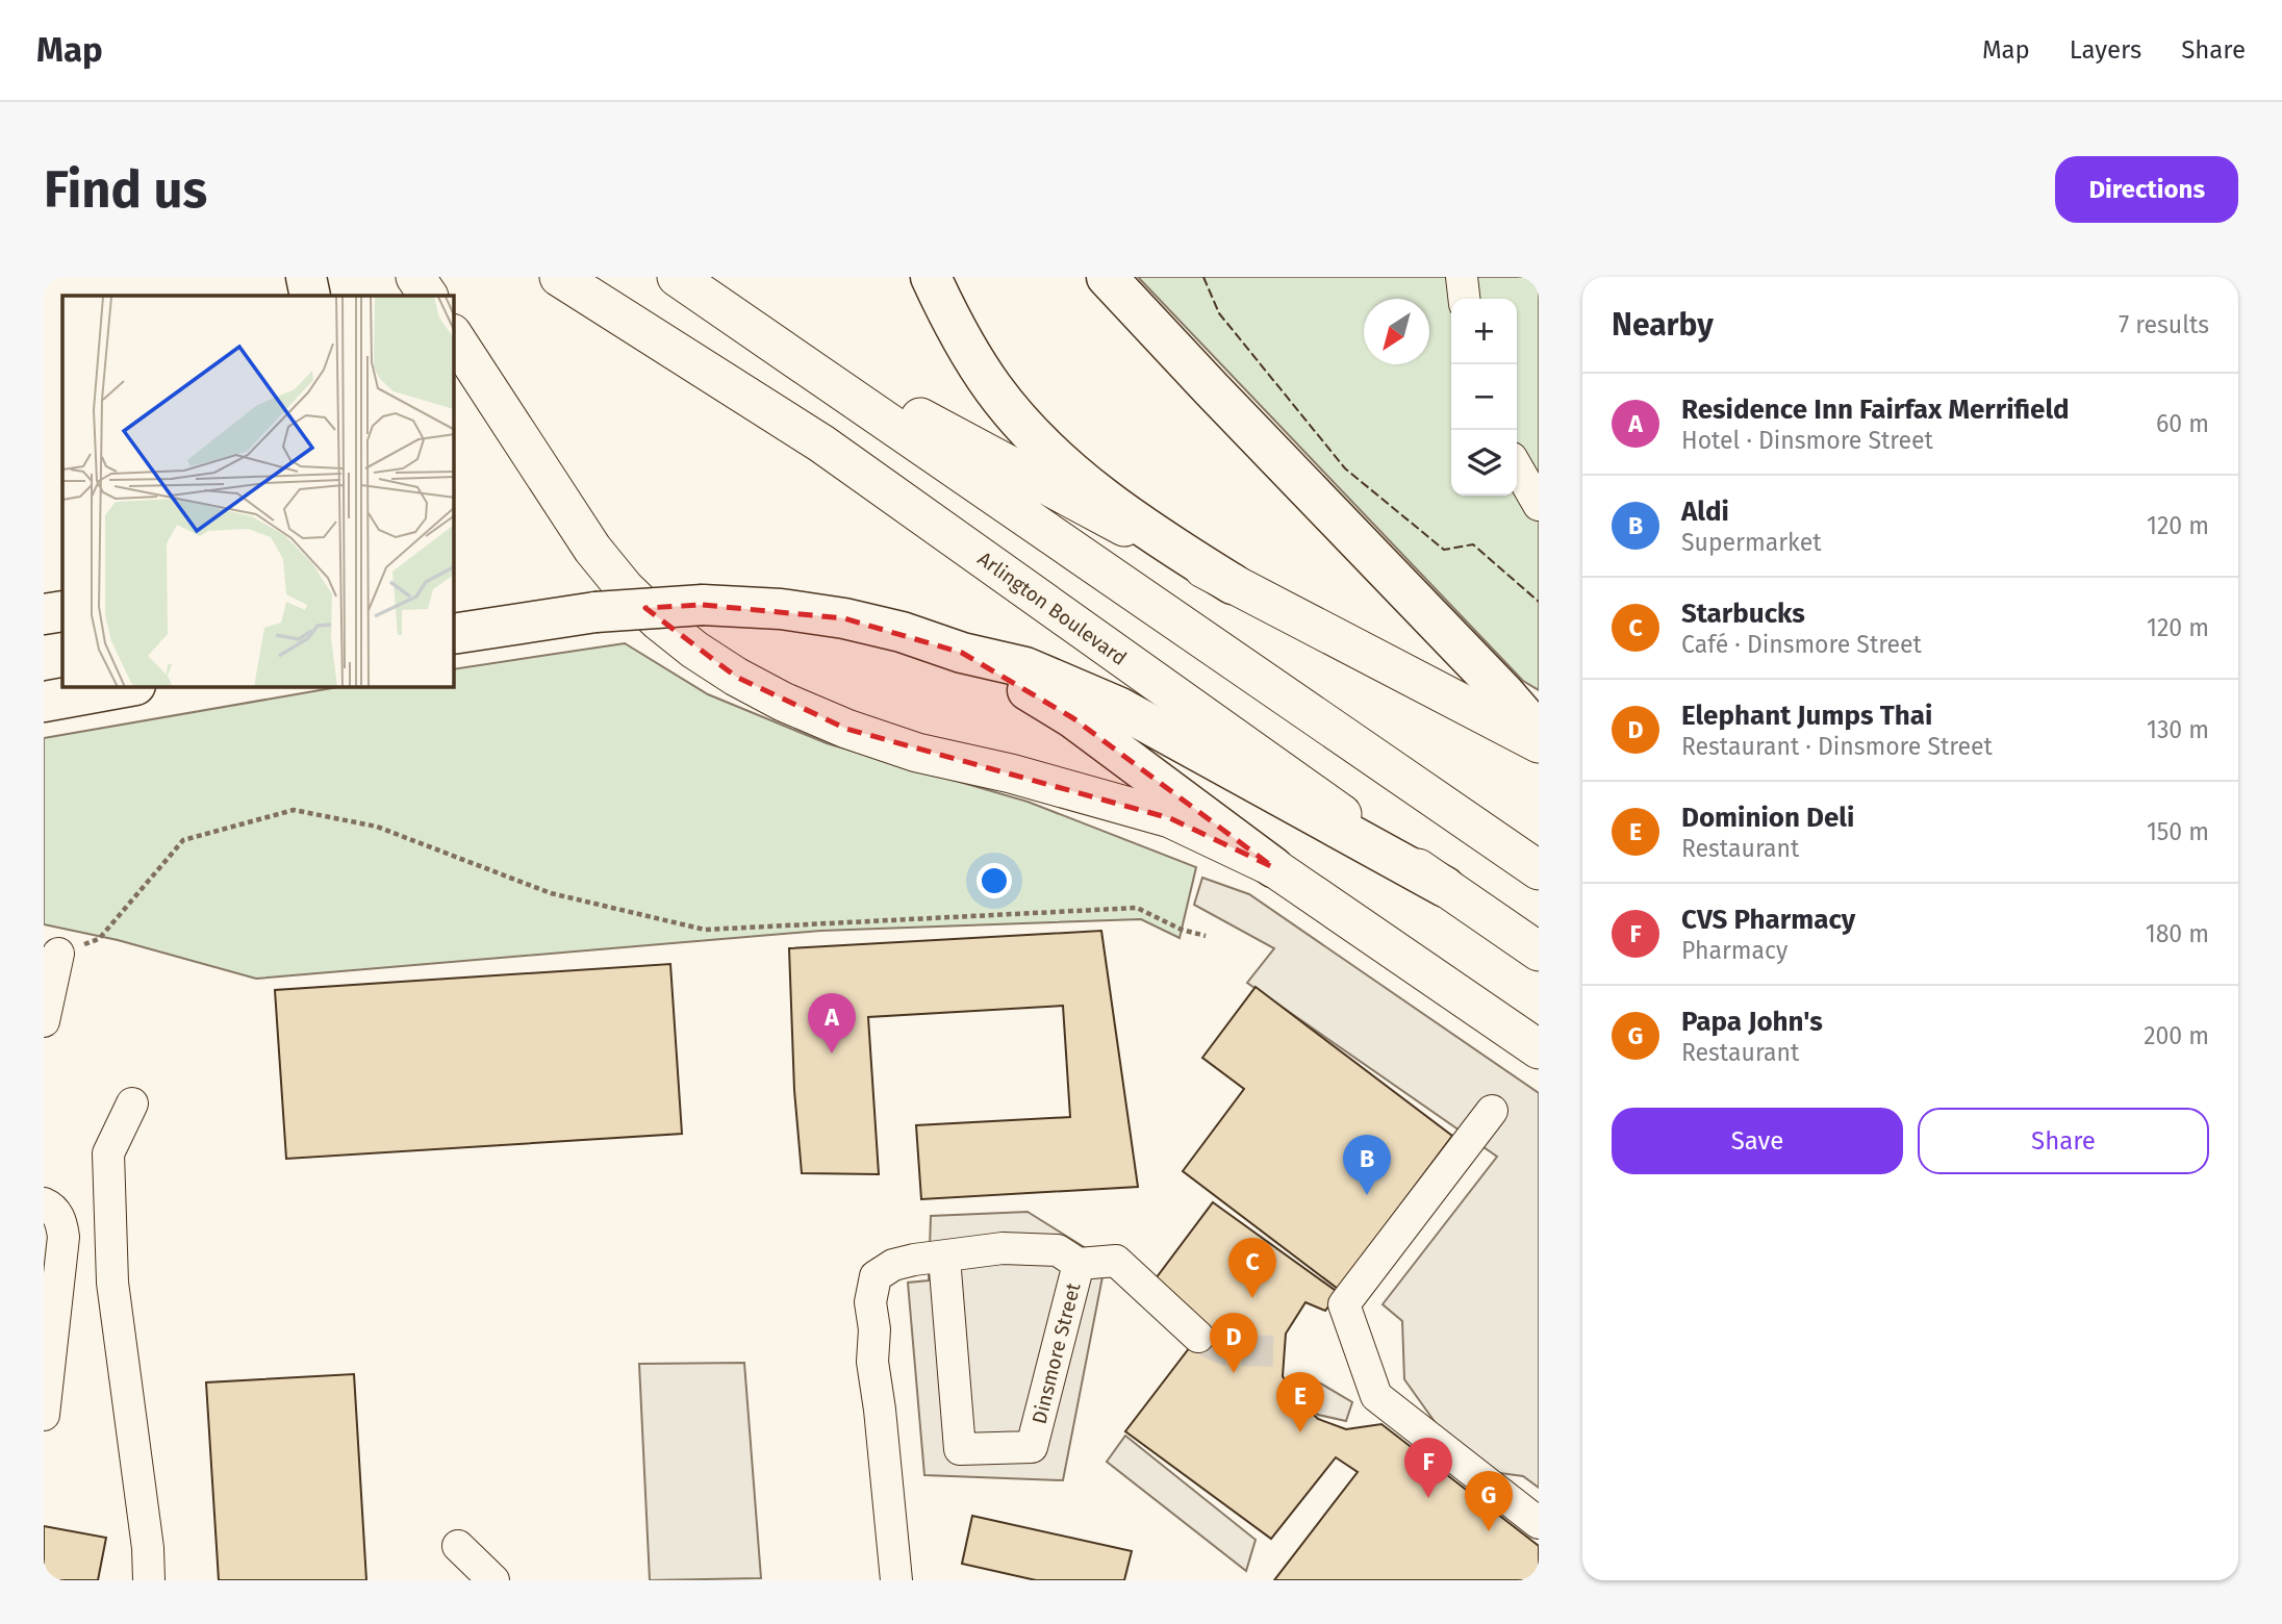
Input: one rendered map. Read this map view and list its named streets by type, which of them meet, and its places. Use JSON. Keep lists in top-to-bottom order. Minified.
{"streets":{"main road":["Arlington Boulevard"],"street":["Dinsmore Street"]},"north":"bottom left","page":{"header":"Map","nav":["Map","Layers","Share"],"buttons":["Directions",["Save","Share"]],"title":"Find us","heading":["Nearby","7 results"],"map_buttons":["+","−"],"list":[{"mark":"A","name":"Residence Inn Fairfax Merrifield","note":"Hotel · Dinsmore Street","value":"60 m"},{"mark":"B","name":"Aldi","note":"Supermarket","value":"120 m"},{"mark":"C","name":"Starbucks","note":"Café · Dinsmore Street","value":"120 m"},{"mark":"D","name":"Elephant Jumps Thai","note":"Restaurant · Dinsmore Street","value":"130 m"},{"mark":"E","name":"Dominion Deli","note":"Restaurant","value":"150 m"},{"mark":"F","name":"CVS Pharmacy","note":"Pharmacy","value":"180 m"},{"mark":"G","name":"Papa John's","note":"Restaurant","value":"200 m"}],"pins":["A","B","C","D","E","F","G"]}}
